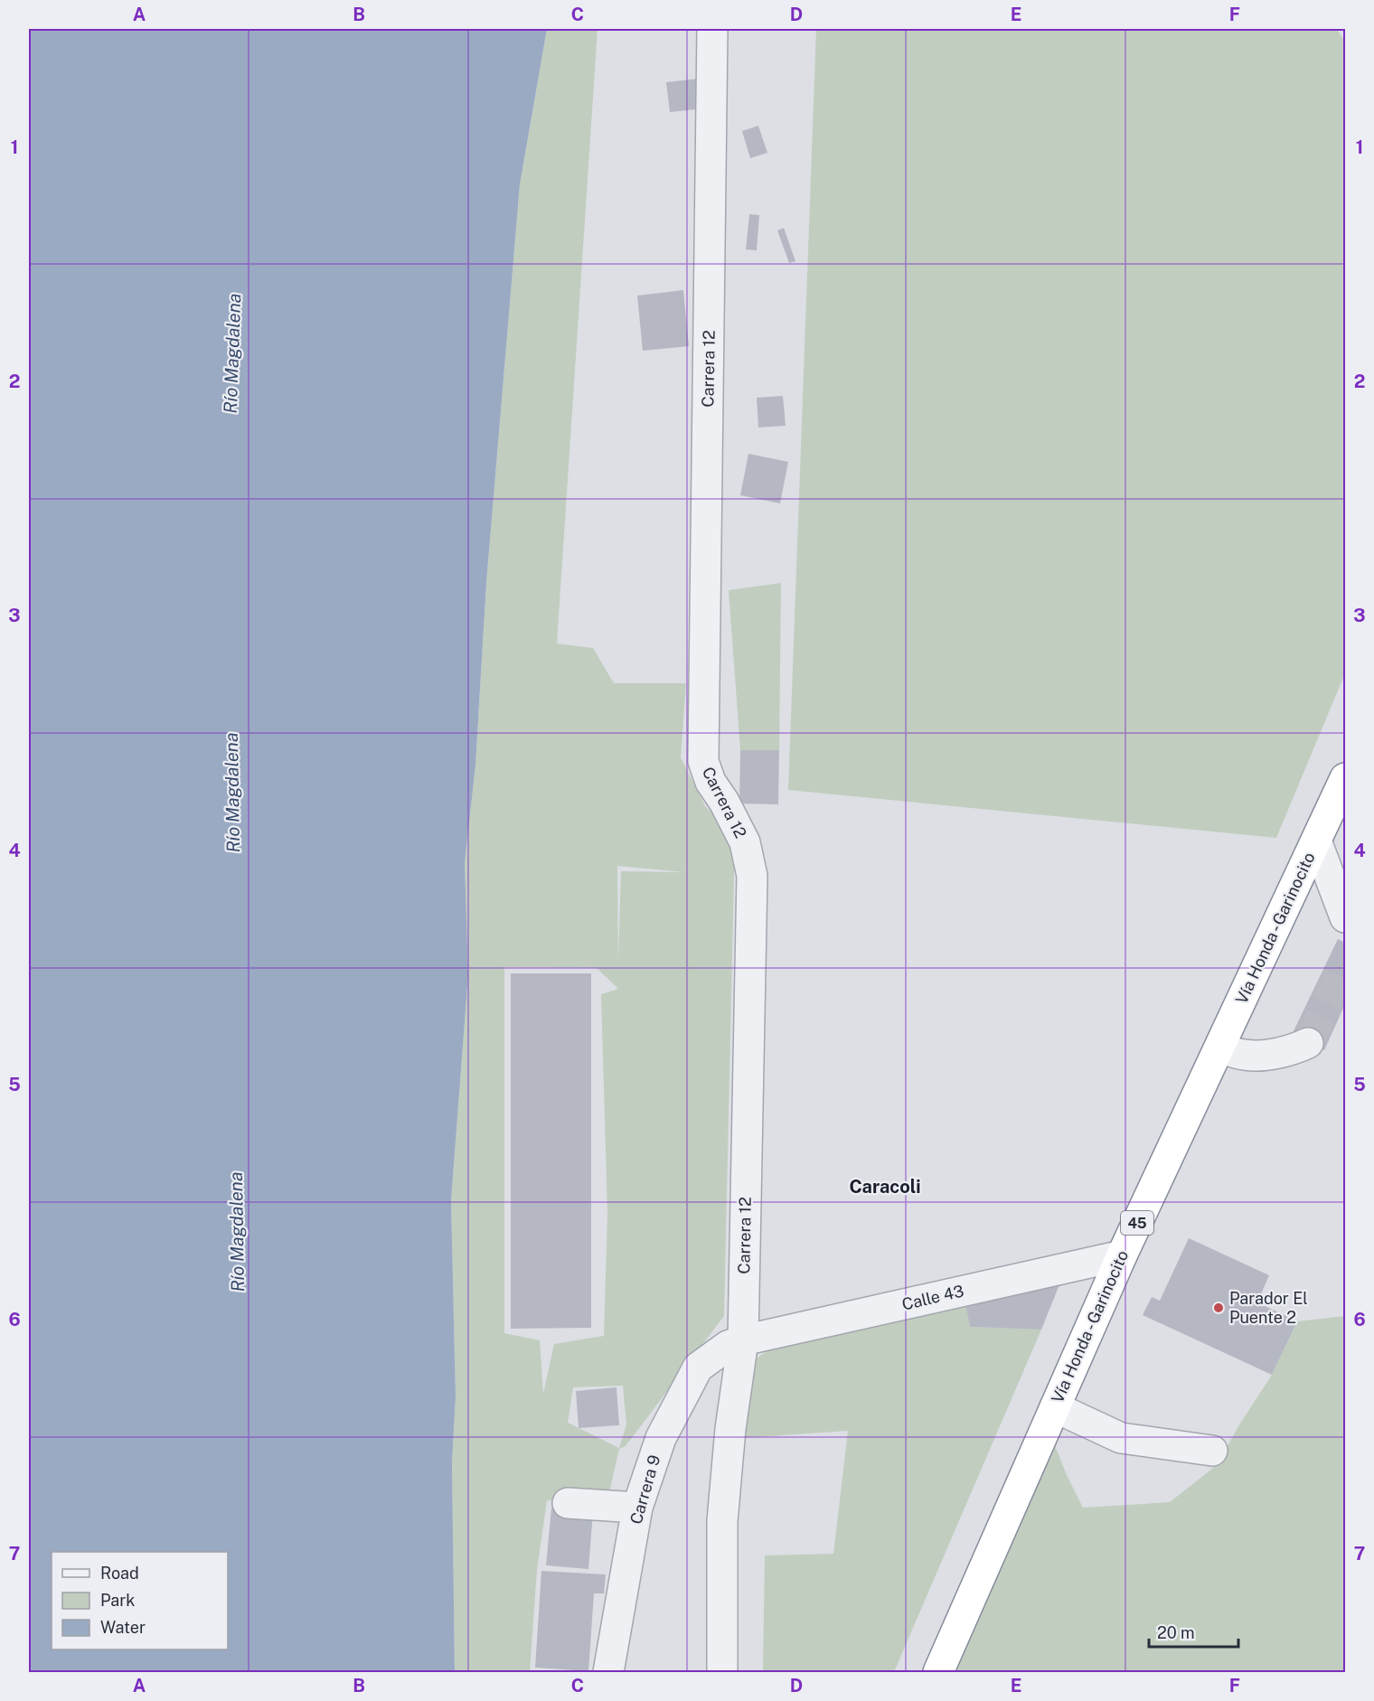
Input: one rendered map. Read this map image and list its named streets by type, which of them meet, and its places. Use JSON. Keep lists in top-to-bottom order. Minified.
{"streets":{"highway":["Vía Honda - Garinocito","45"],"street":["Carrera 12","Calle 43","Carrera 9"]},"crossings":[["Carrera 12","Calle 43"],["Carrera 12","Carrera 9"],["Vía Honda - Garinocito","Calle 43"],["Calle 43","Carrera 9"]],"districts":["Caracoli"],"water":["Río Magdalena"],"places":["Parador El Puente 2"],"legend":["Road","Park","Water"],"scale_bar":"20 m","grid":{"columns":["A","B","C","D","E","F"],"rows":["1","2","3","4","5","6","7"]}}
